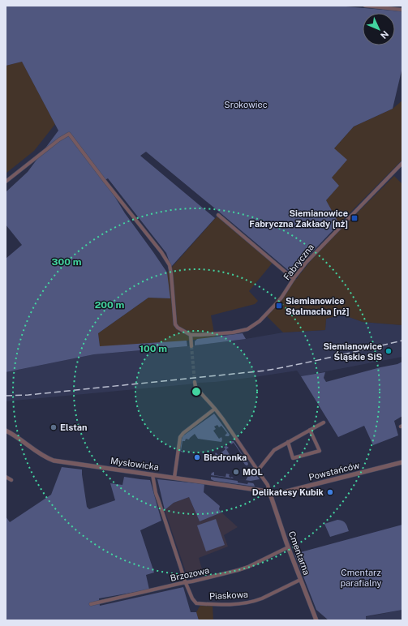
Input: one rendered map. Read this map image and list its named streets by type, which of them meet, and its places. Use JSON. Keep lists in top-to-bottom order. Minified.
{"streets":{"street":["Fabryczna","Mysłowicka","Powstańców","Cmentarna","Brzozowa","Piaskowa"]},"crossings":[["Mysłowicka","Powstańców"],["Mysłowicka","Cmentarna"],["Powstańców","Cmentarna"],["Cmentarna","Brzozowa"],["Cmentarna","Piaskowa"],["Brzozowa","Piaskowa"]],"parks":["Srokowiec","Cmentarz parafialny"],"places":{"transit":["Siemianowice Fabryczna Zakłady [nż]","Siemianowice Stalmacha [nż]"],"other":["Siemianowice Śląskie SiS","Elstan","Biedronka","MOL","Delikatesy Kubik"]},"north":"bottom right","rings":["300 m","200 m","100 m"]}
